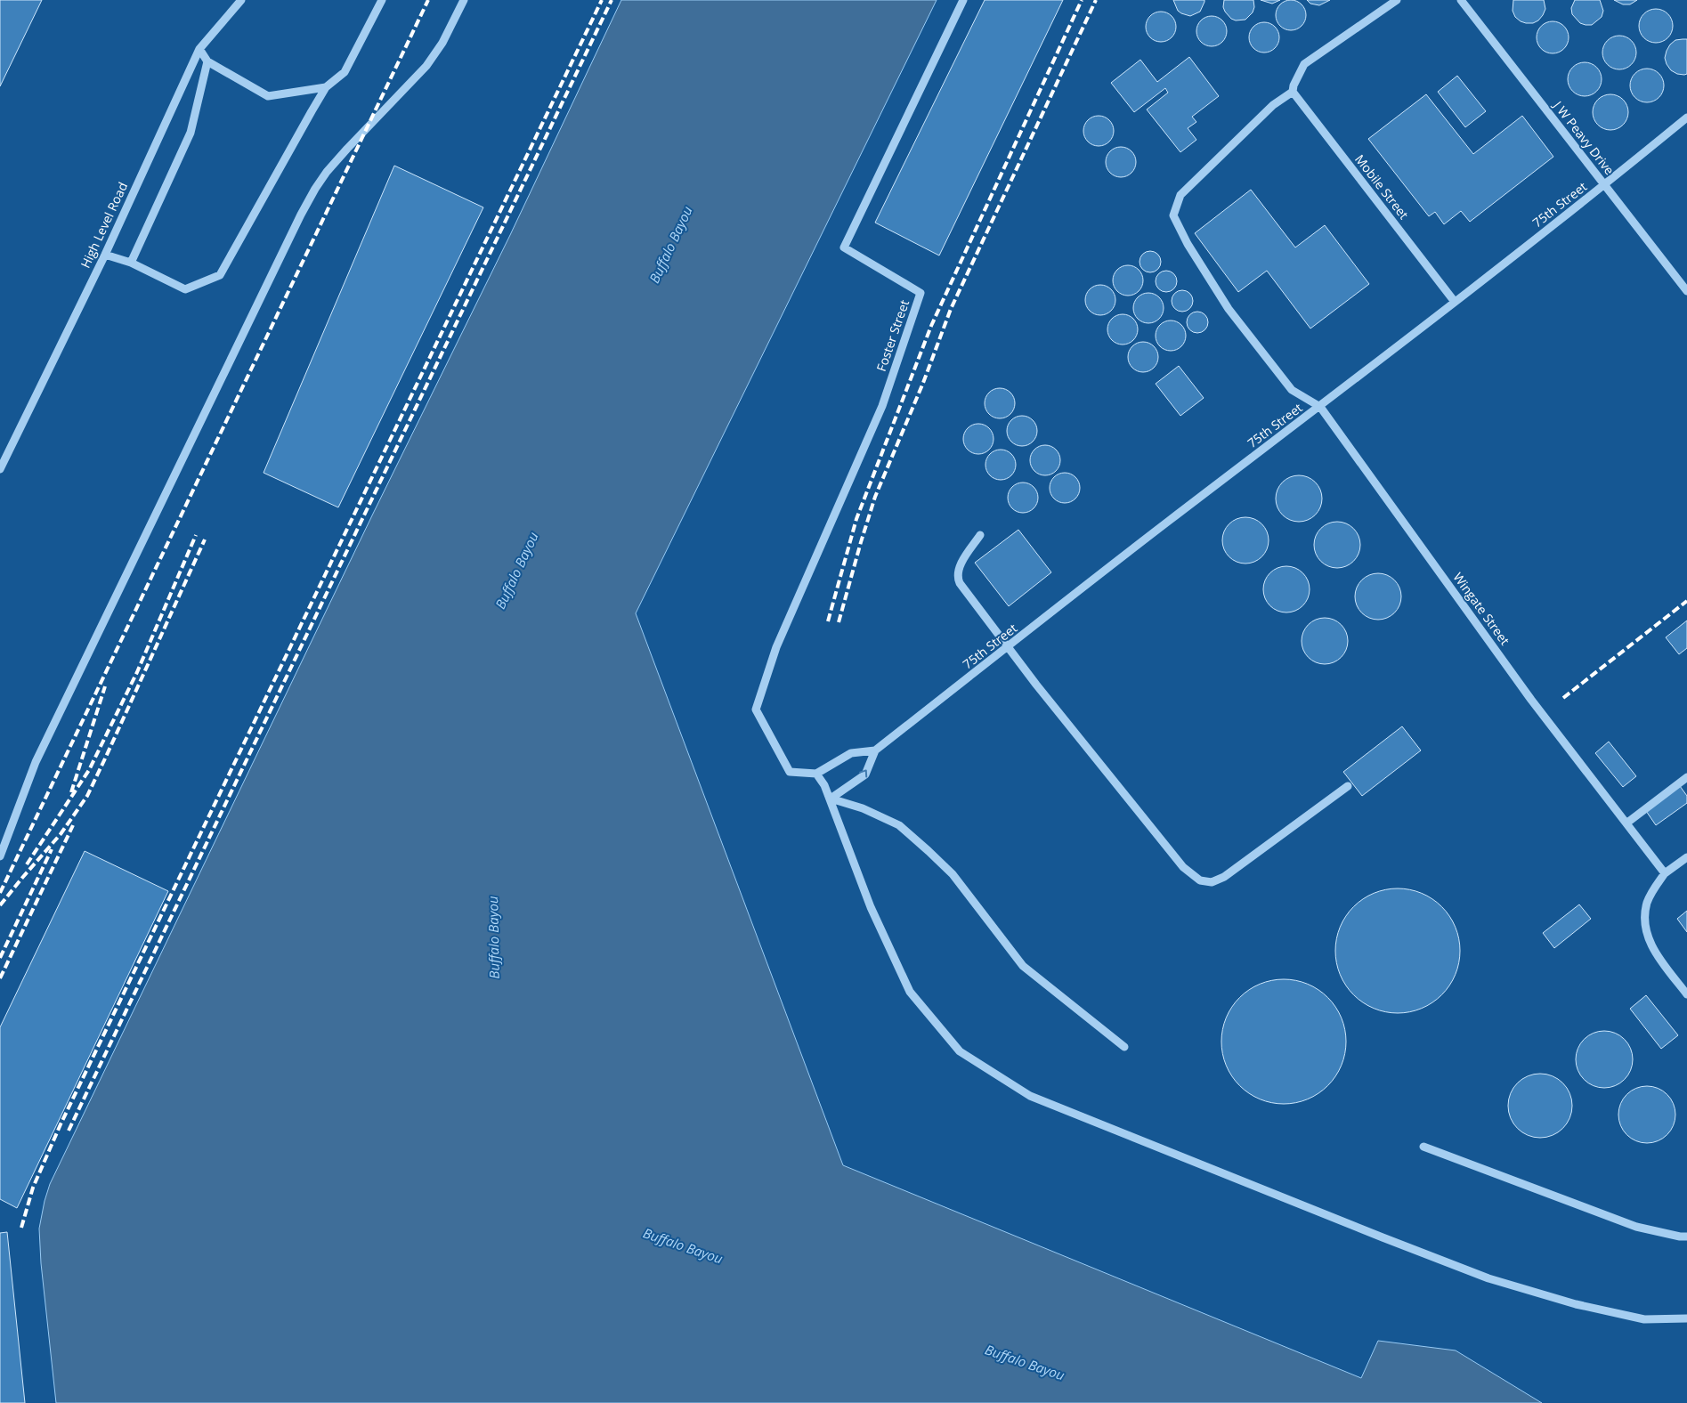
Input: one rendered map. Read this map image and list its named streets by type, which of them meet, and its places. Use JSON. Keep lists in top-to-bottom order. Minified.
{"streets":{"street":["J W Peavy Drive","Mobile Street","75th Street","High Level Road","Foster Street","Wingate Street"]},"crossings":[["J W Peavy Drive","75th Street"],["Mobile Street","75th Street"],["75th Street","Wingate Street"]],"water":["Buffalo Bayou"]}
